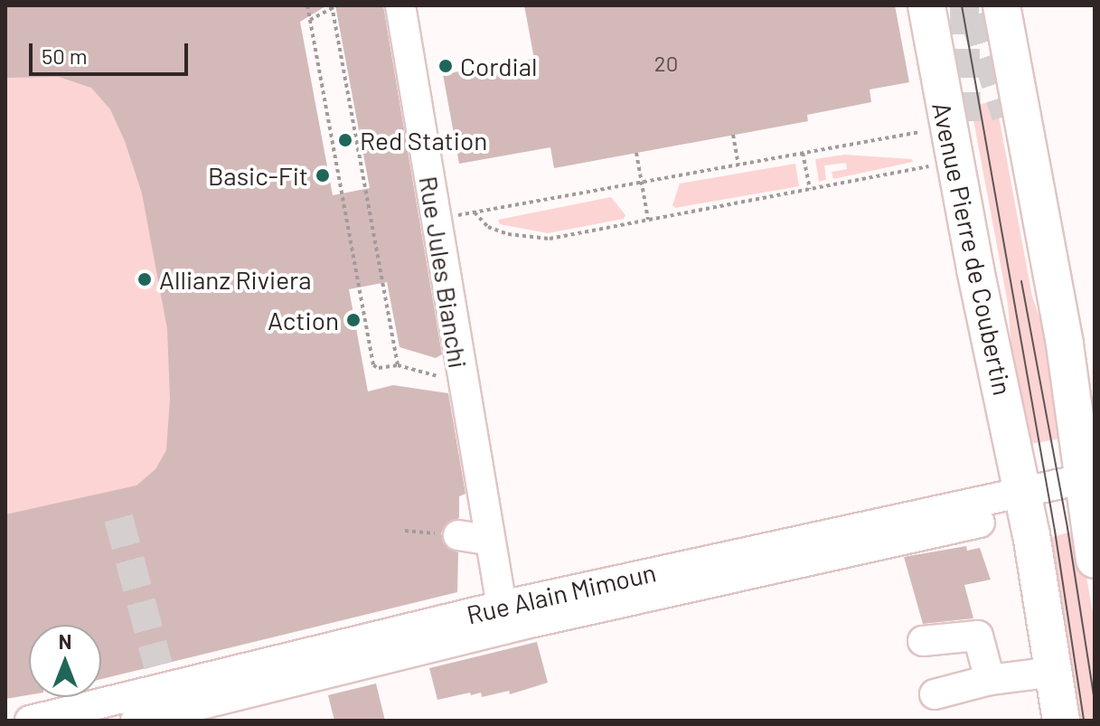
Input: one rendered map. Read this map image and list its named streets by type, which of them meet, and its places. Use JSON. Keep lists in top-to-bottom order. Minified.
{"streets":{"main road":["Avenue Pierre de Coubertin"],"street":["Rue Jules Bianchi","Rue Alain Mimoun"]},"crossings":[["Avenue Pierre de Coubertin","Rue Alain Mimoun"],["Rue Jules Bianchi","Rue Alain Mimoun"]],"places":["Cordial","Red Station","Basic-Fit","Allianz Riviera","Action"],"house_numbers":["20"],"scale_bar":"50 m","north":"top"}
